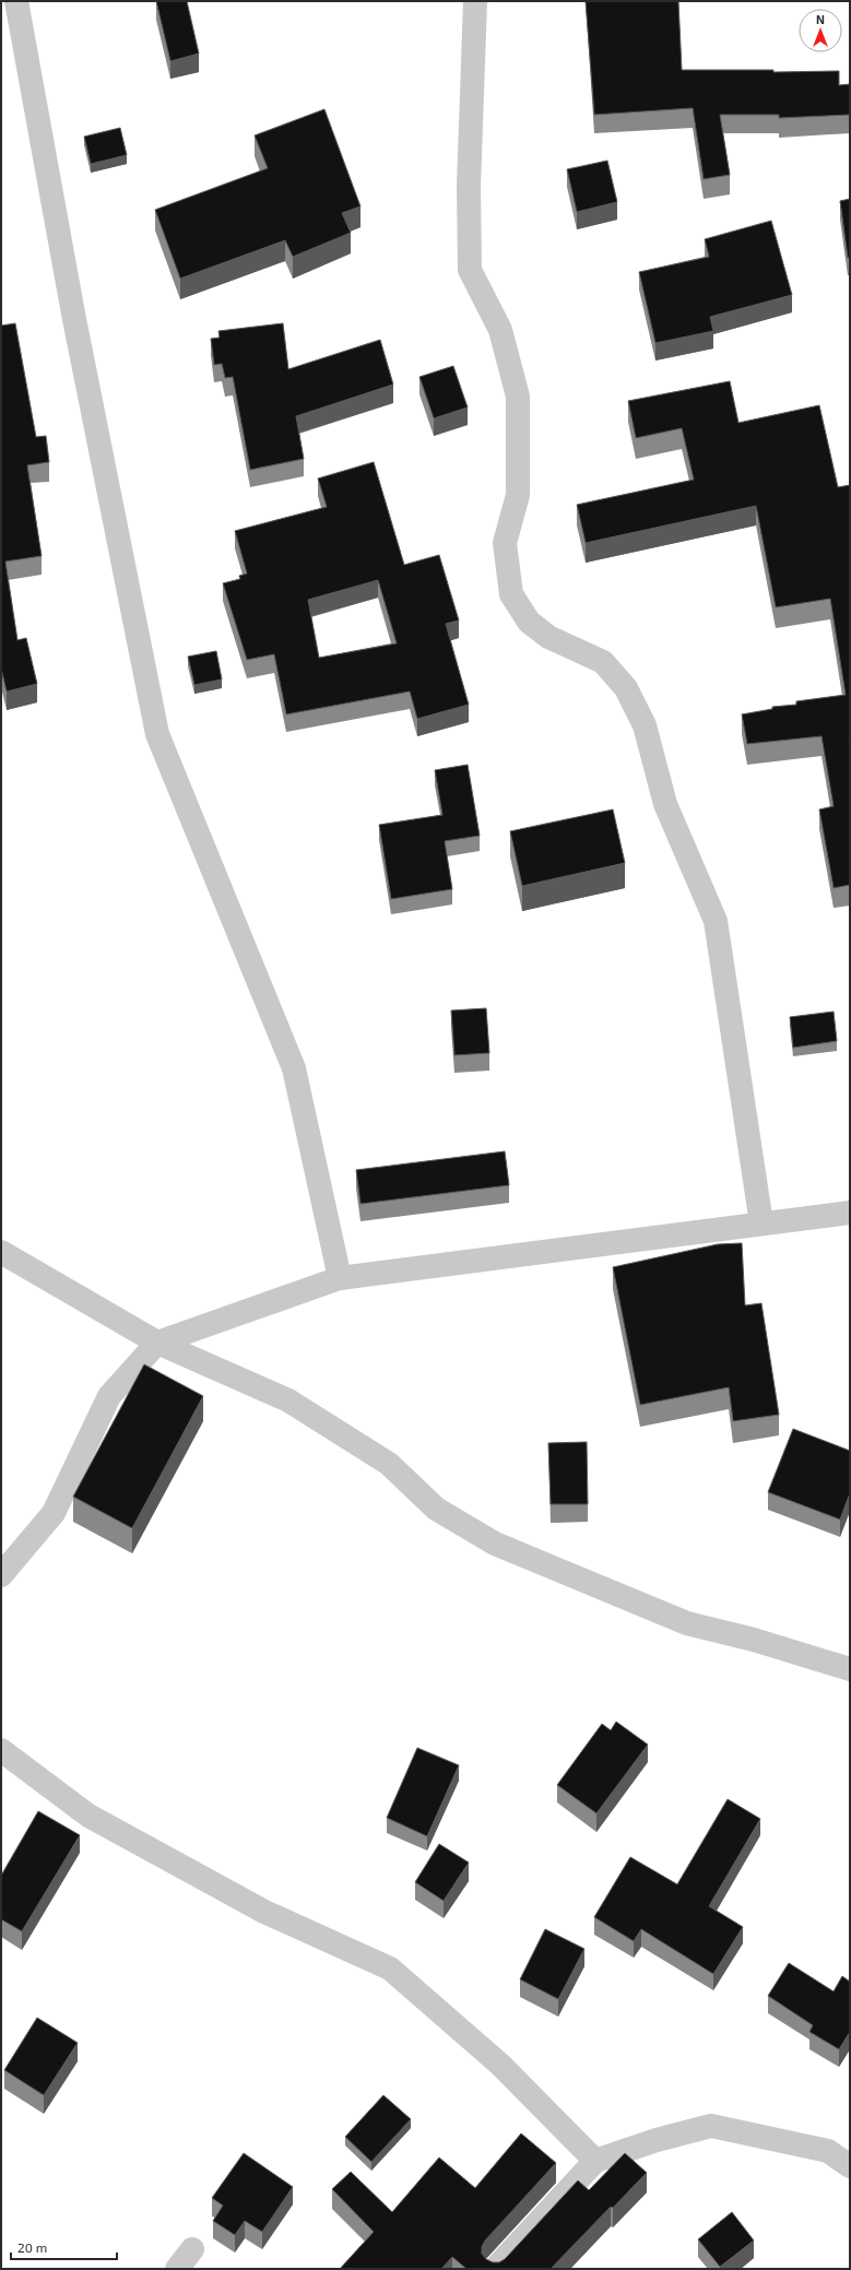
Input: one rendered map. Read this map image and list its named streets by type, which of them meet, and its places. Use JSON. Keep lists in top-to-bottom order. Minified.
{"scale_bar":"20 m","north":"top"}
